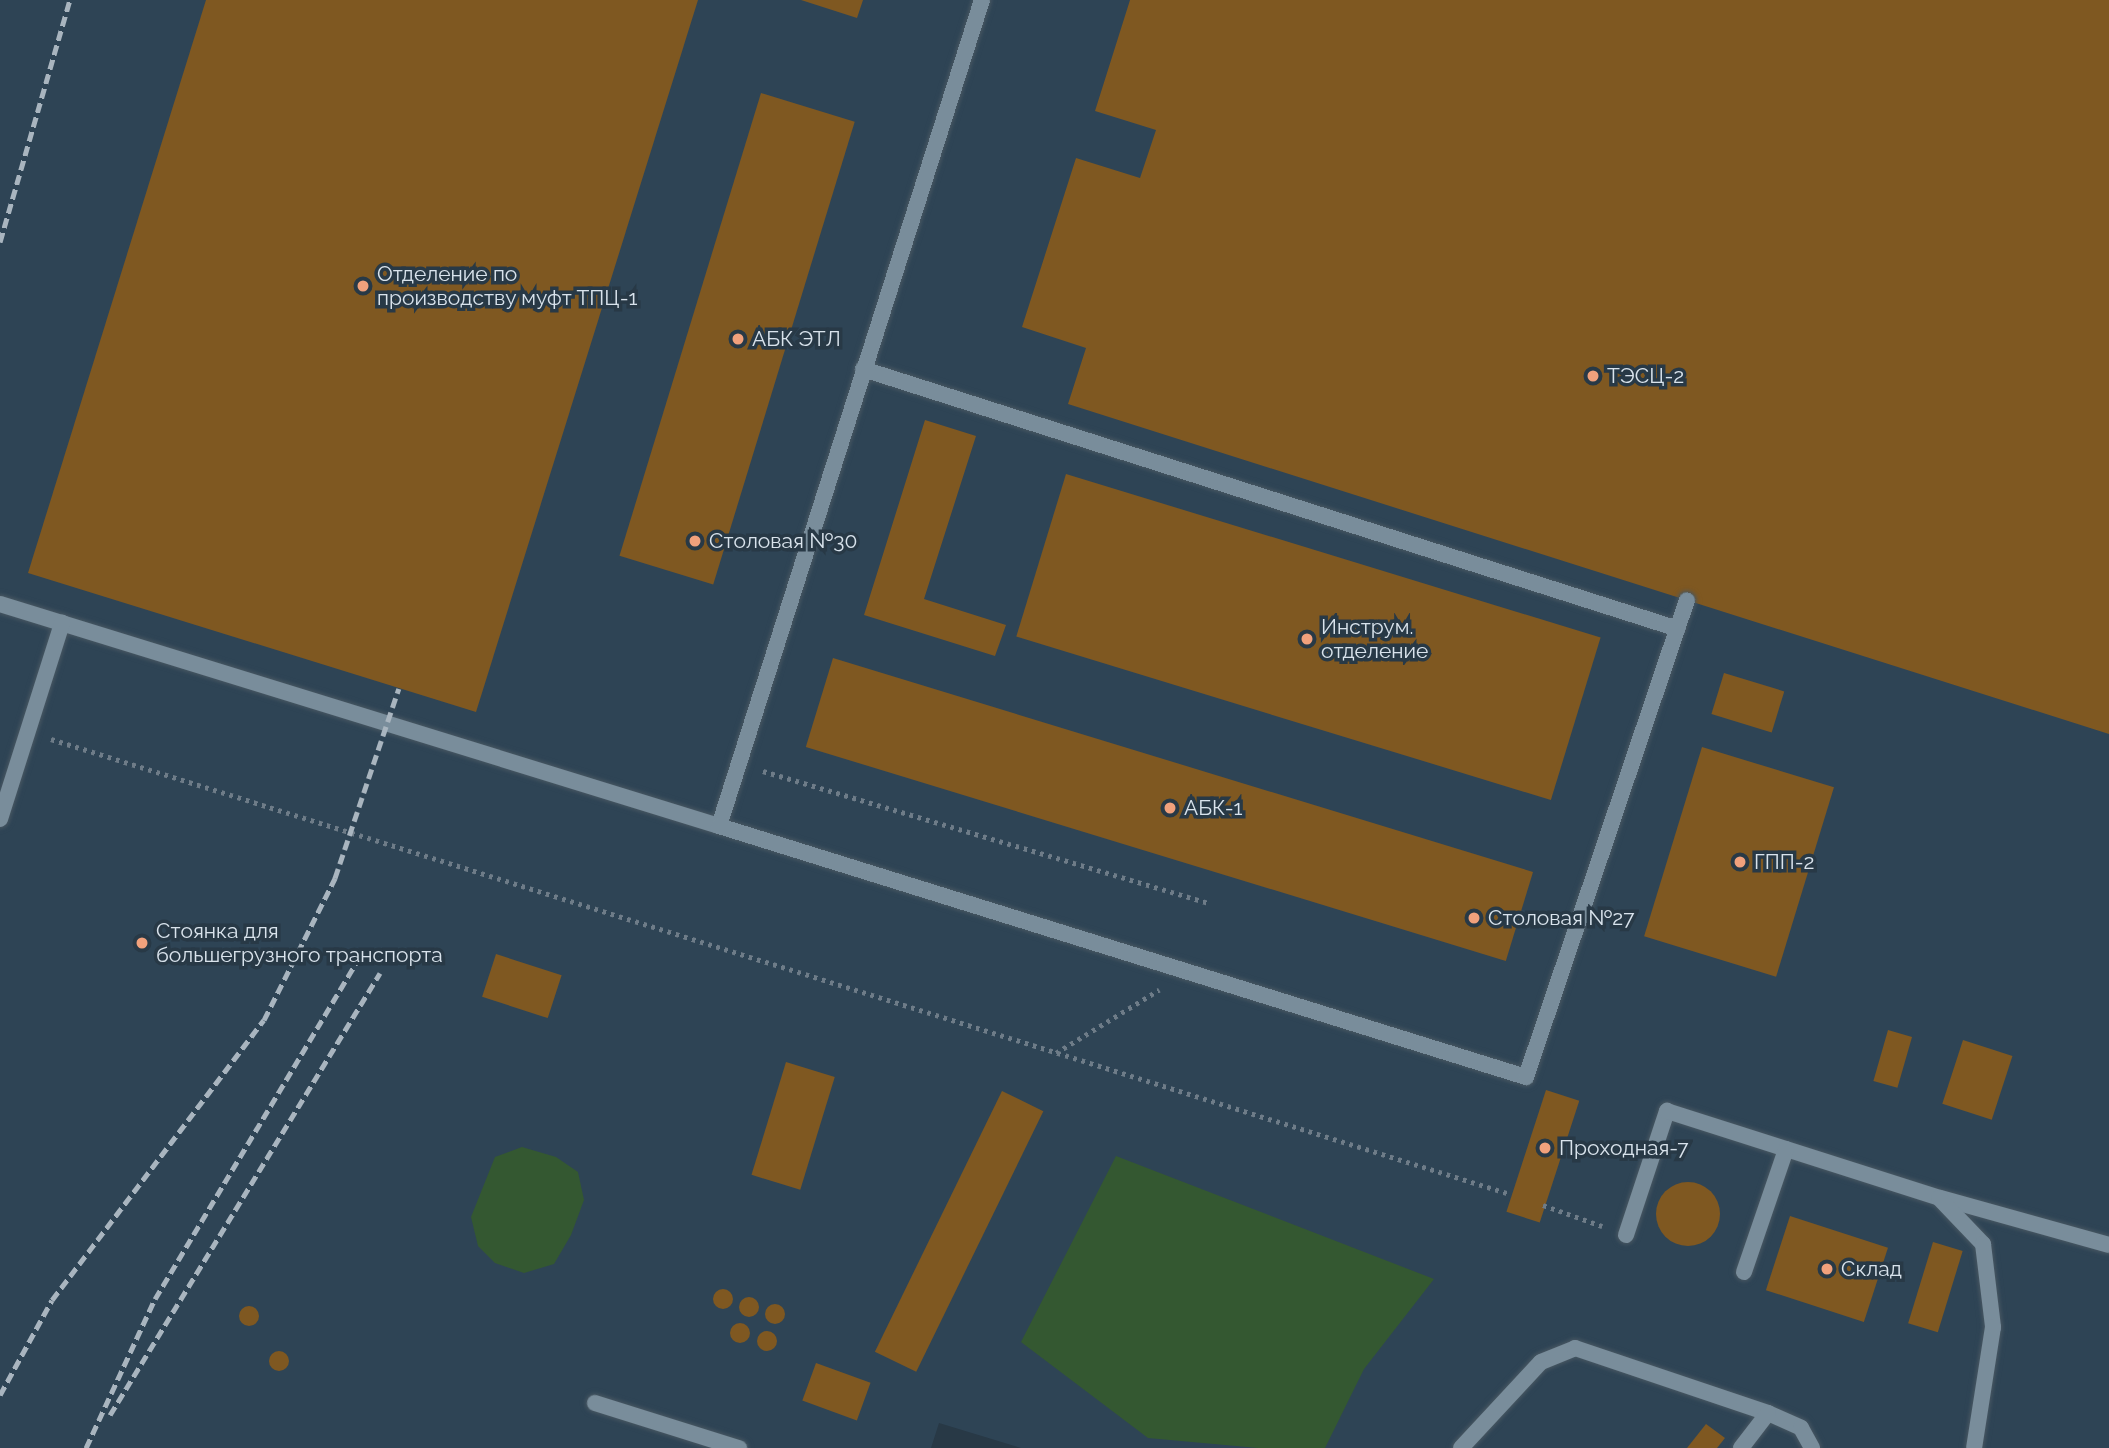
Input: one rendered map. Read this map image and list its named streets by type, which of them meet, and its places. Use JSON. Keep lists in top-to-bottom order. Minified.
{"places":["Отделение по производству муфт ТПЦ-1","АБК ЭТЛ","ТЭСЦ-2","Столовая №30","Инструм. отделение","АБК-1","ГПП-2","Столовая №27","Стоянка для большегрузного транспорта","Проходная-7","Склад"]}
